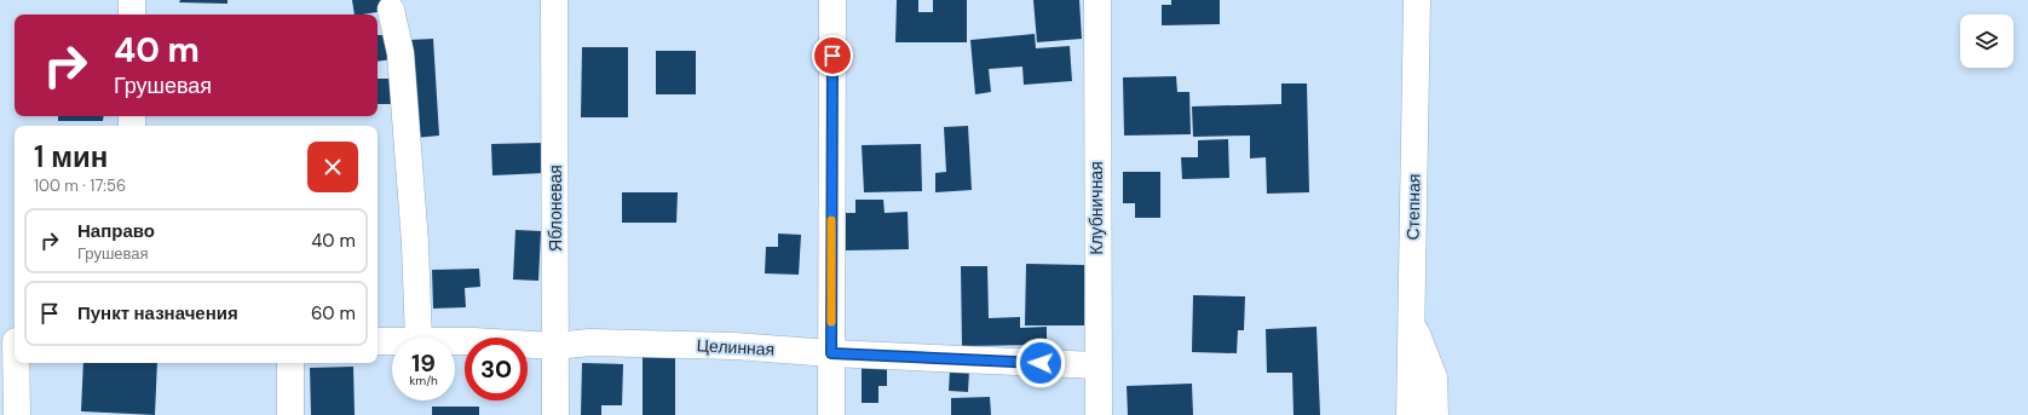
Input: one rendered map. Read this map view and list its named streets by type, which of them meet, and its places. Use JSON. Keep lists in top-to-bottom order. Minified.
{"streets":{"street":["Степная","Яблоневая","Клубничная","Целинная"]},"crossings":[["Яблоневая","Целинная"],["Клубничная","Целинная"]],"page":{"turn":["40 m","Грушевая"],"heading":["1 мин","100 m · 17:56"],"list":[{"name":"Направо","note":"Грушевая","value":"40 m"},{"name":"Пункт назначения","value":"60 m"}],"speed":"19 km/h","limit":"30"}}
